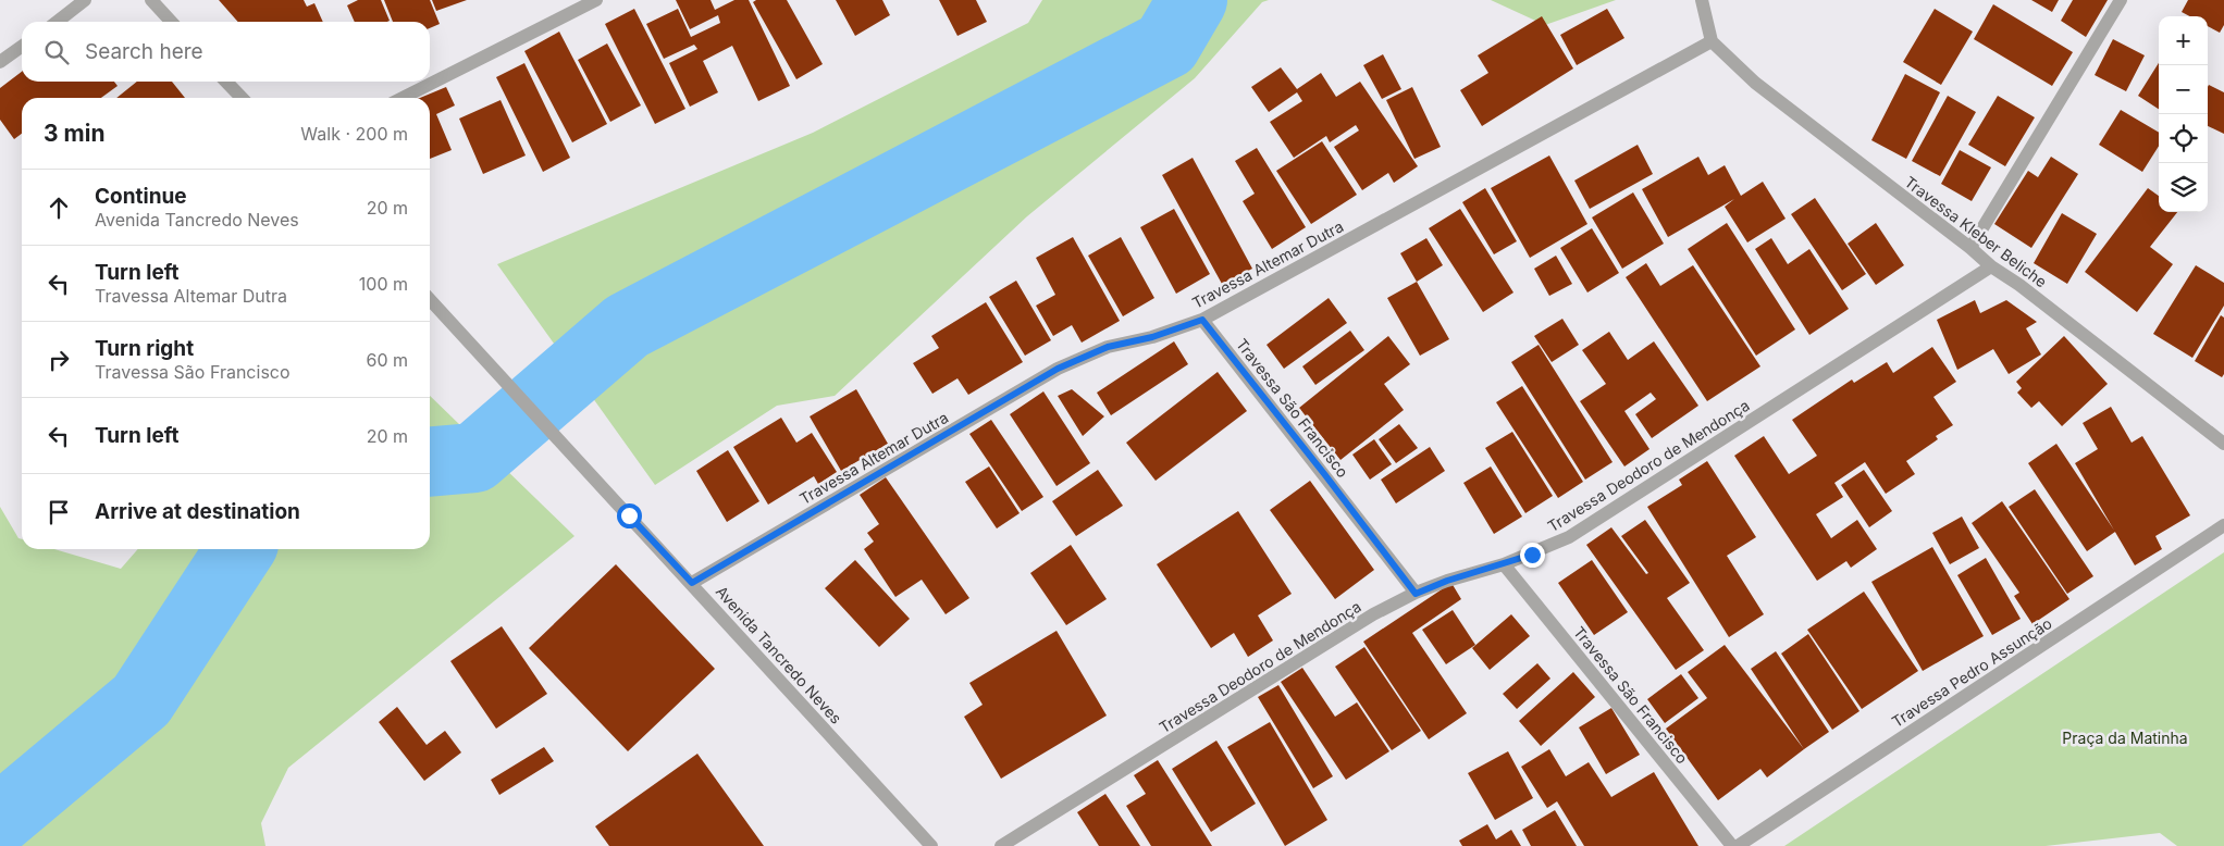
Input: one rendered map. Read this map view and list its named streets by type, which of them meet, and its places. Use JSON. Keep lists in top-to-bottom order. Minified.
{"streets":{"street":["Travessa Kleber Beliche","Travessa Altemar Dutra","Travessa São Francisco","Travessa Deodoro de Mendonça","Avenida Tancredo Neves","Travessa Pedro Assunção"]},"crossings":[["Travessa Kleber Beliche","Travessa Altemar Dutra"],["Travessa Kleber Beliche","Travessa Deodoro de Mendonça"],["Travessa Altemar Dutra","Travessa São Francisco"],["Travessa Altemar Dutra","Avenida Tancredo Neves"],["Travessa São Francisco","Travessa Deodoro de Mendonça"]],"parks":["Praça da Matinha"],"page":{"map_buttons":["+","−"],"search":"Search here","heading":["3 min","Walk · 200 m"],"list":[["Continue","Avenida Tancredo Neves","20 m"],["Turn left","Travessa Altemar Dutra","100 m"],["Turn right","Travessa São Francisco","60 m"],["Turn left","20 m"],"Arrive at destination"]}}
